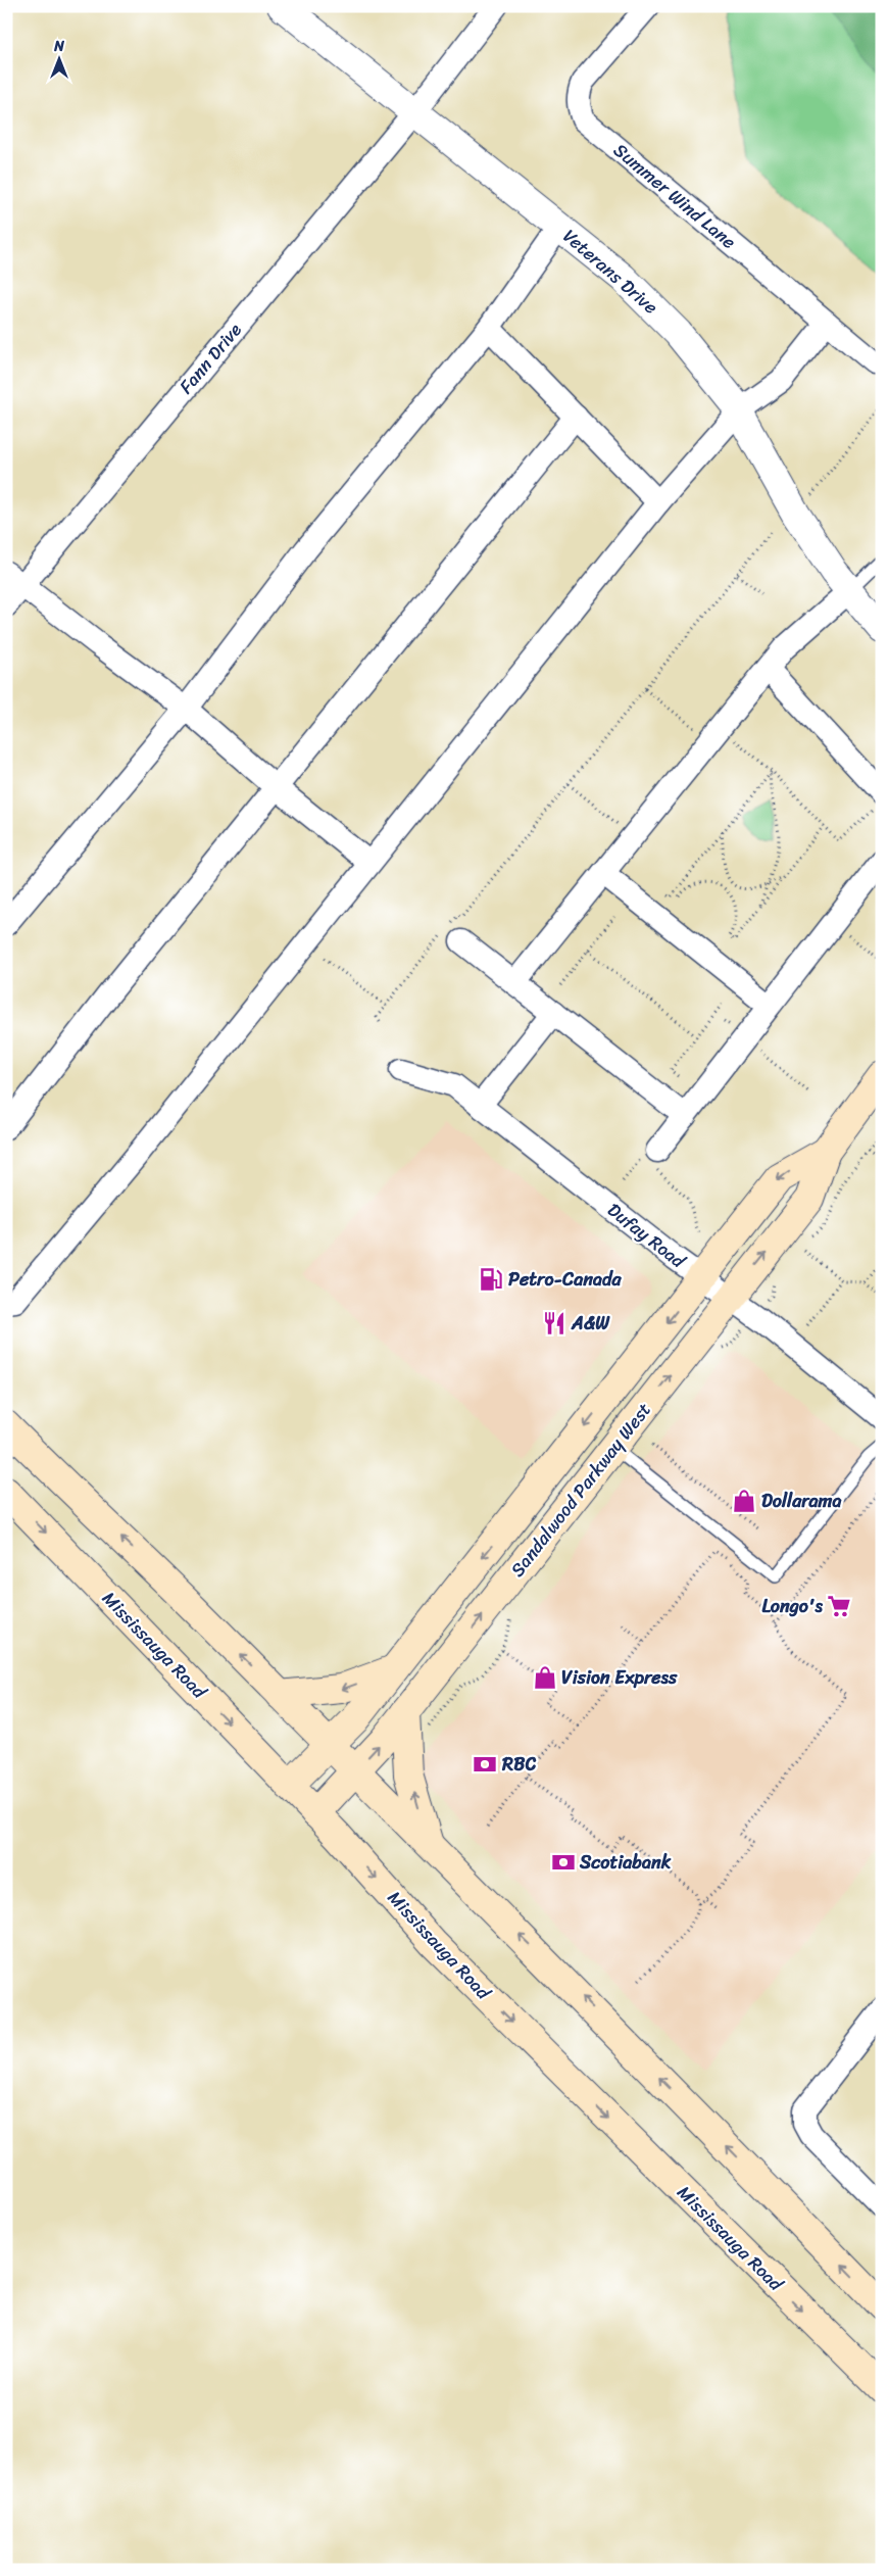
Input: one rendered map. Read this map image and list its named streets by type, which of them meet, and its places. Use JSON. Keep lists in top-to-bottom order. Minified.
{"streets":{"main road":["Sandalwood Parkway West","Mississauga Road"],"street":["Summer Wind Lane","Veterans Drive","Fann Drive","Dufay Road"]},"crossings":[["Veterans Drive","Fann Drive"],["Dufay Road","Sandalwood Parkway West"],["Sandalwood Parkway West","Mississauga Road"]],"places":{"fuel station":["Petro-Canada"],"restaurant":["A&W"],"shop":["Dollarama","Vision Express"],"supermarket":["Longo's"],"bank":["RBC","Scotiabank"]},"north":"top"}
